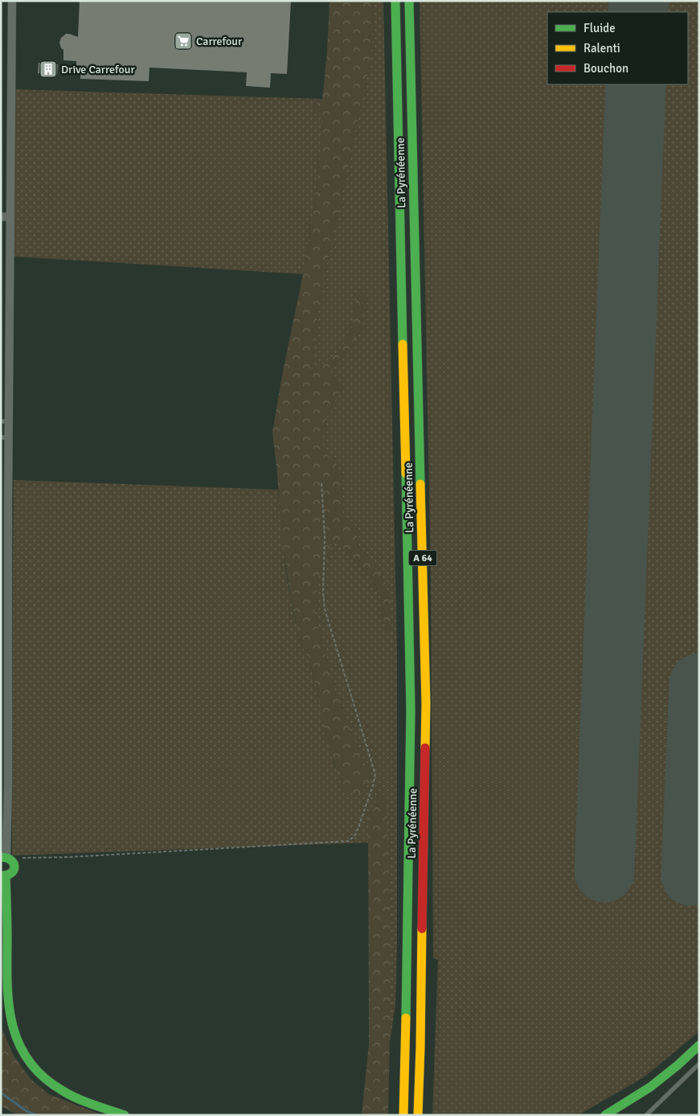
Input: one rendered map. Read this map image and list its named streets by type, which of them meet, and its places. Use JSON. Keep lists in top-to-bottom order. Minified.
{"streets":{"main road":["La Pyrénéenne","A 64"]},"places":{"supermarket":["Carrefour"],"building":["Drive Carrefour"]},"legend":["Fluide","Ralenti","Bouchon"]}
